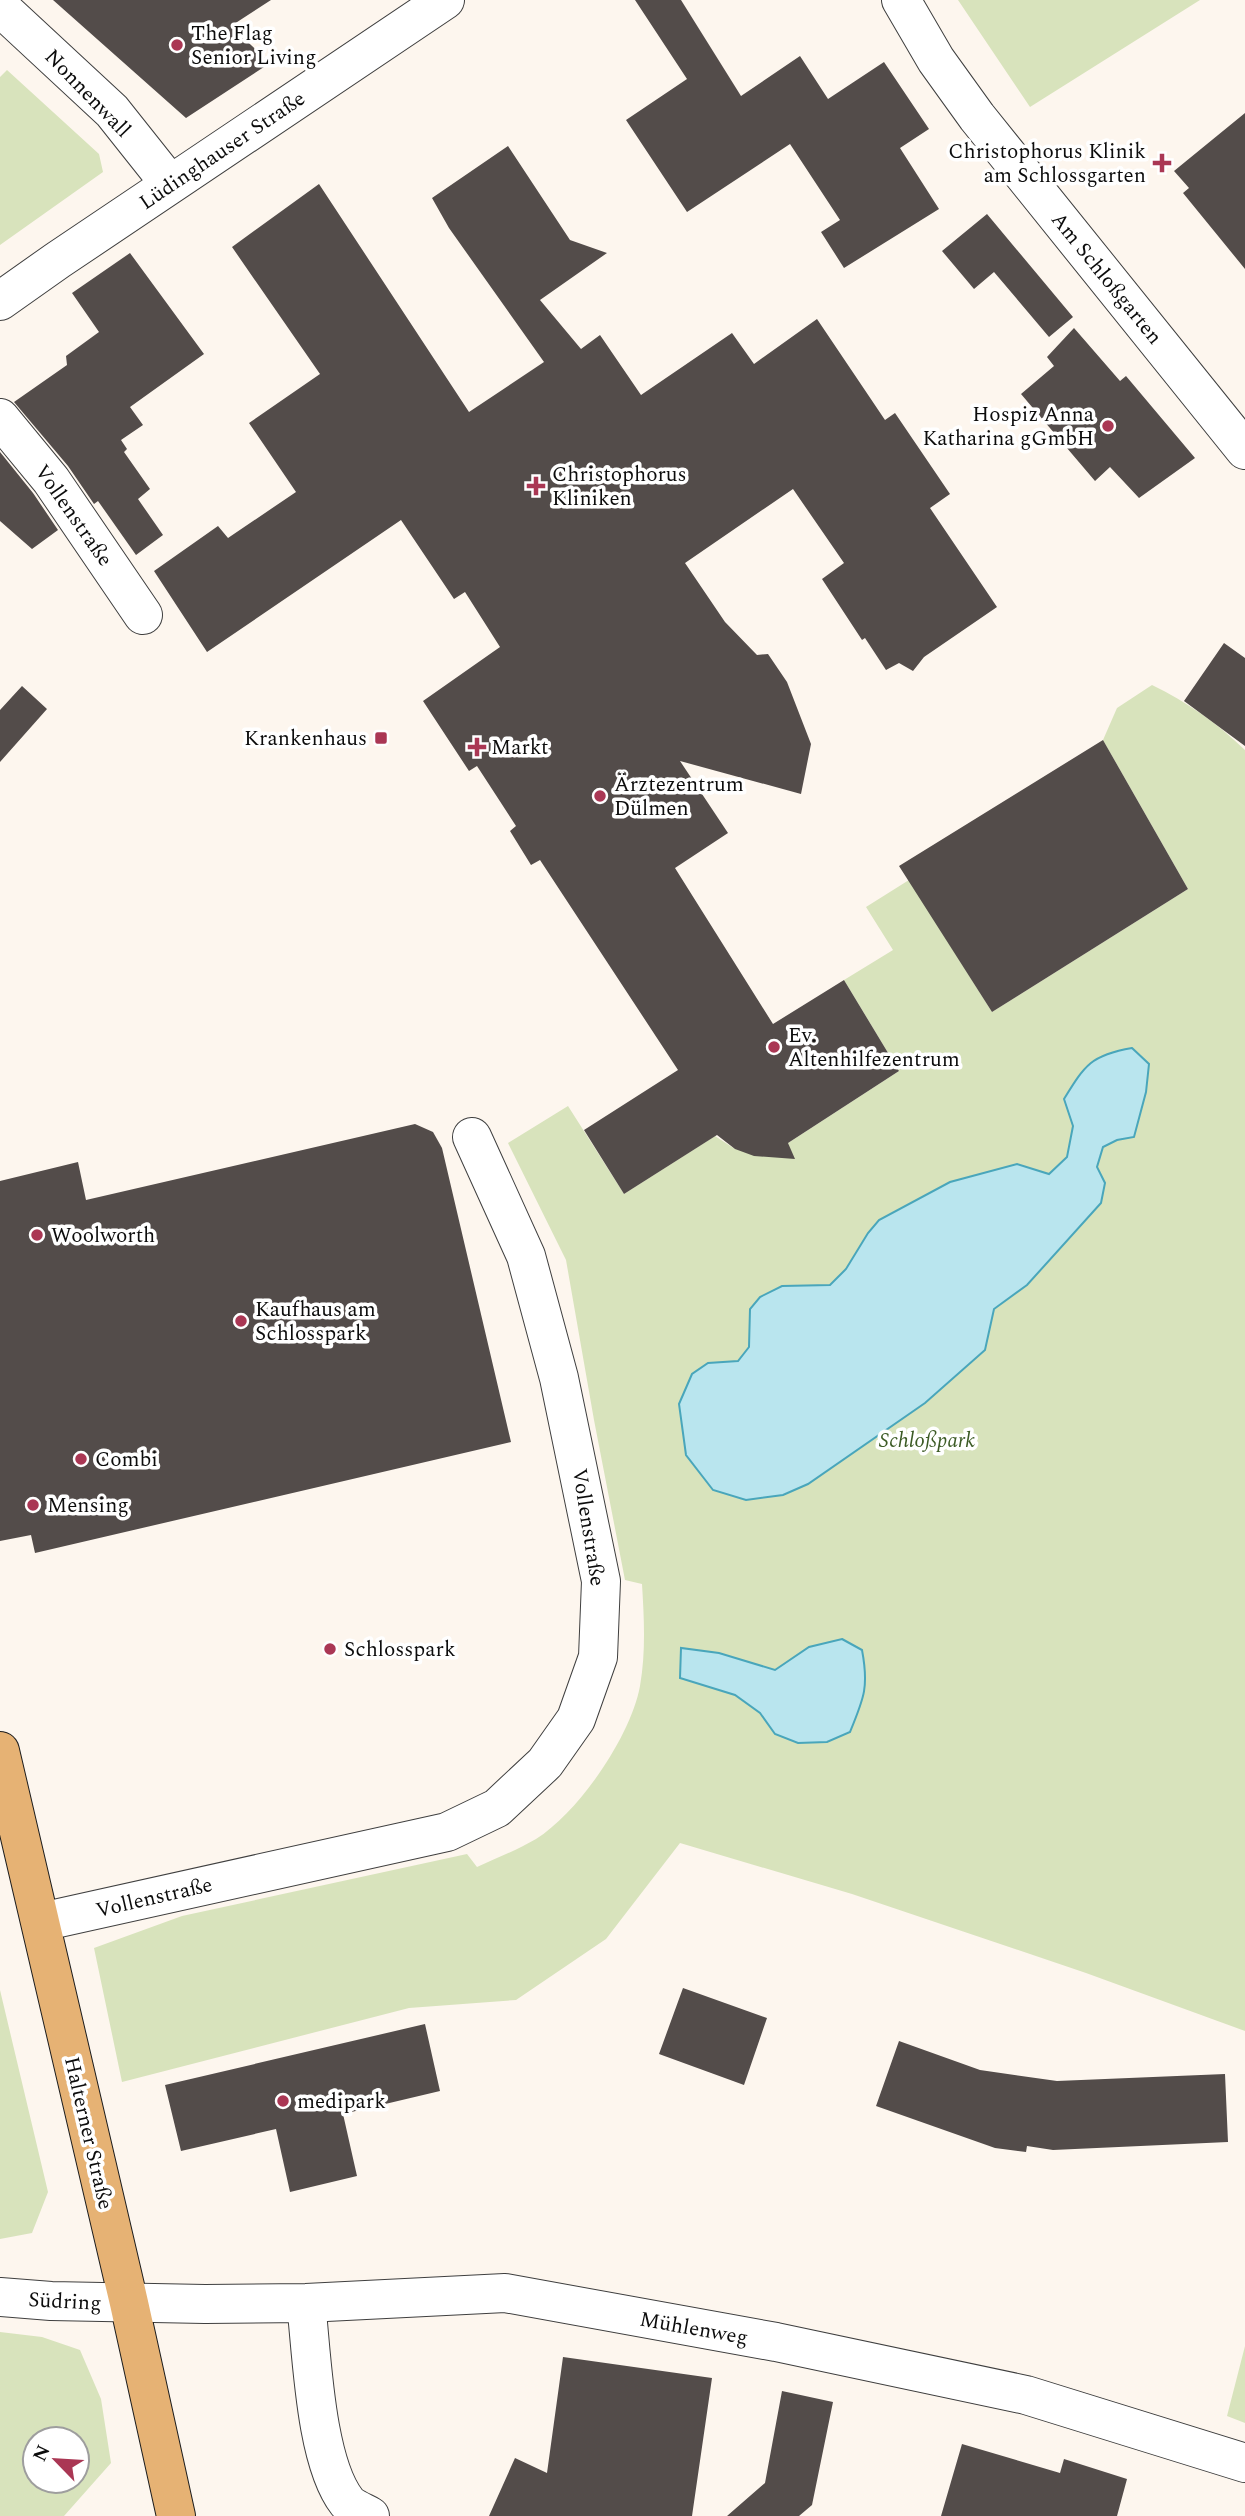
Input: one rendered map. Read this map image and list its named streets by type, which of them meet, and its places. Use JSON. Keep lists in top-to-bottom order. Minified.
{"streets":{"main road":["Halterner Straße"],"street":["Nonnenwall","Lüdinghauser Straße","Am Schloßgarten","Vollenstraße","Südring","Mühlenweg"]},"crossings":[["Nonnenwall","Lüdinghauser Straße"],["Vollenstraße","Halterner Straße"],["Halterner Straße","Südring"],["Halterner Straße","Mühlenweg"],["Südring","Mühlenweg"]],"parks":["Schloßpark"],"places":{"other":["The Flag Senior Living","Hospiz Anna Katharina gGmbH","Ärztezentrum Dülmen","Ev. Altenhilfezentrum","Woolworth","Kaufhaus am Schlosspark","Combi","Mensing","Schlosspark","medipark"],"health":["Christophorus Klinik am Schlossgarten","Christophorus Kliniken","Markt"],"transit":["Krankenhaus"]},"north":"top left"}
